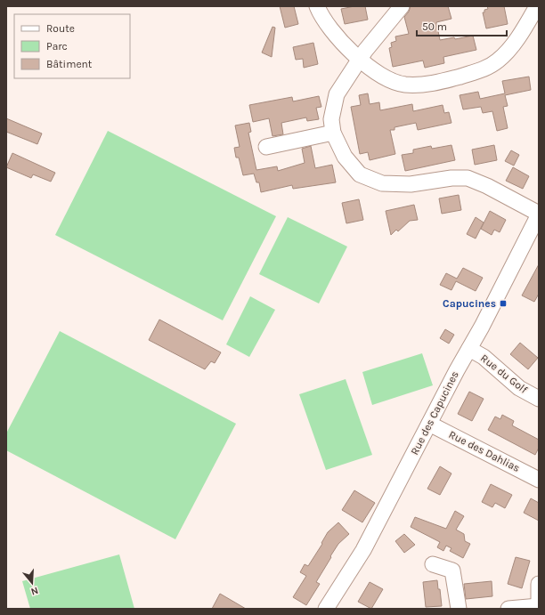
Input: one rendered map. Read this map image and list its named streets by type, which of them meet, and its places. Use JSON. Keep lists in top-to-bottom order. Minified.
{"streets":{"street":["Rue du Golf","Rue des Capucines","Rue des Dahlias"]},"crossings":[["Rue du Golf","Rue des Capucines"],["Rue des Capucines","Rue des Dahlias"]],"places":{"transit":["Capucines"]},"legend":["Route","Parc","Bâtiment"],"scale_bar":"50 m","north":"bottom"}
